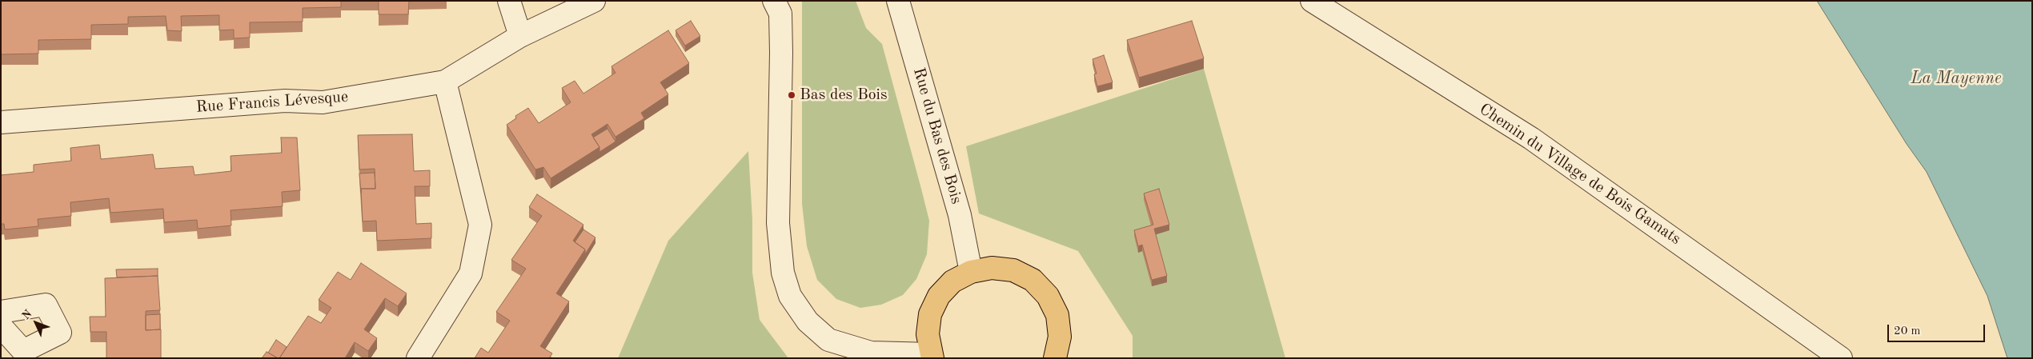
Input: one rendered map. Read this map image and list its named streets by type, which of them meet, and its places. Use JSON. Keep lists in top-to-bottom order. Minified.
{"streets":{"street":["Rue Francis Lévesque","Rue du Bas des Bois","Chemin du Village de Bois Gamats"]},"water":["La Mayenne"],"places":["Bas des Bois"],"scale_bar":"20 m","north":"top left"}
